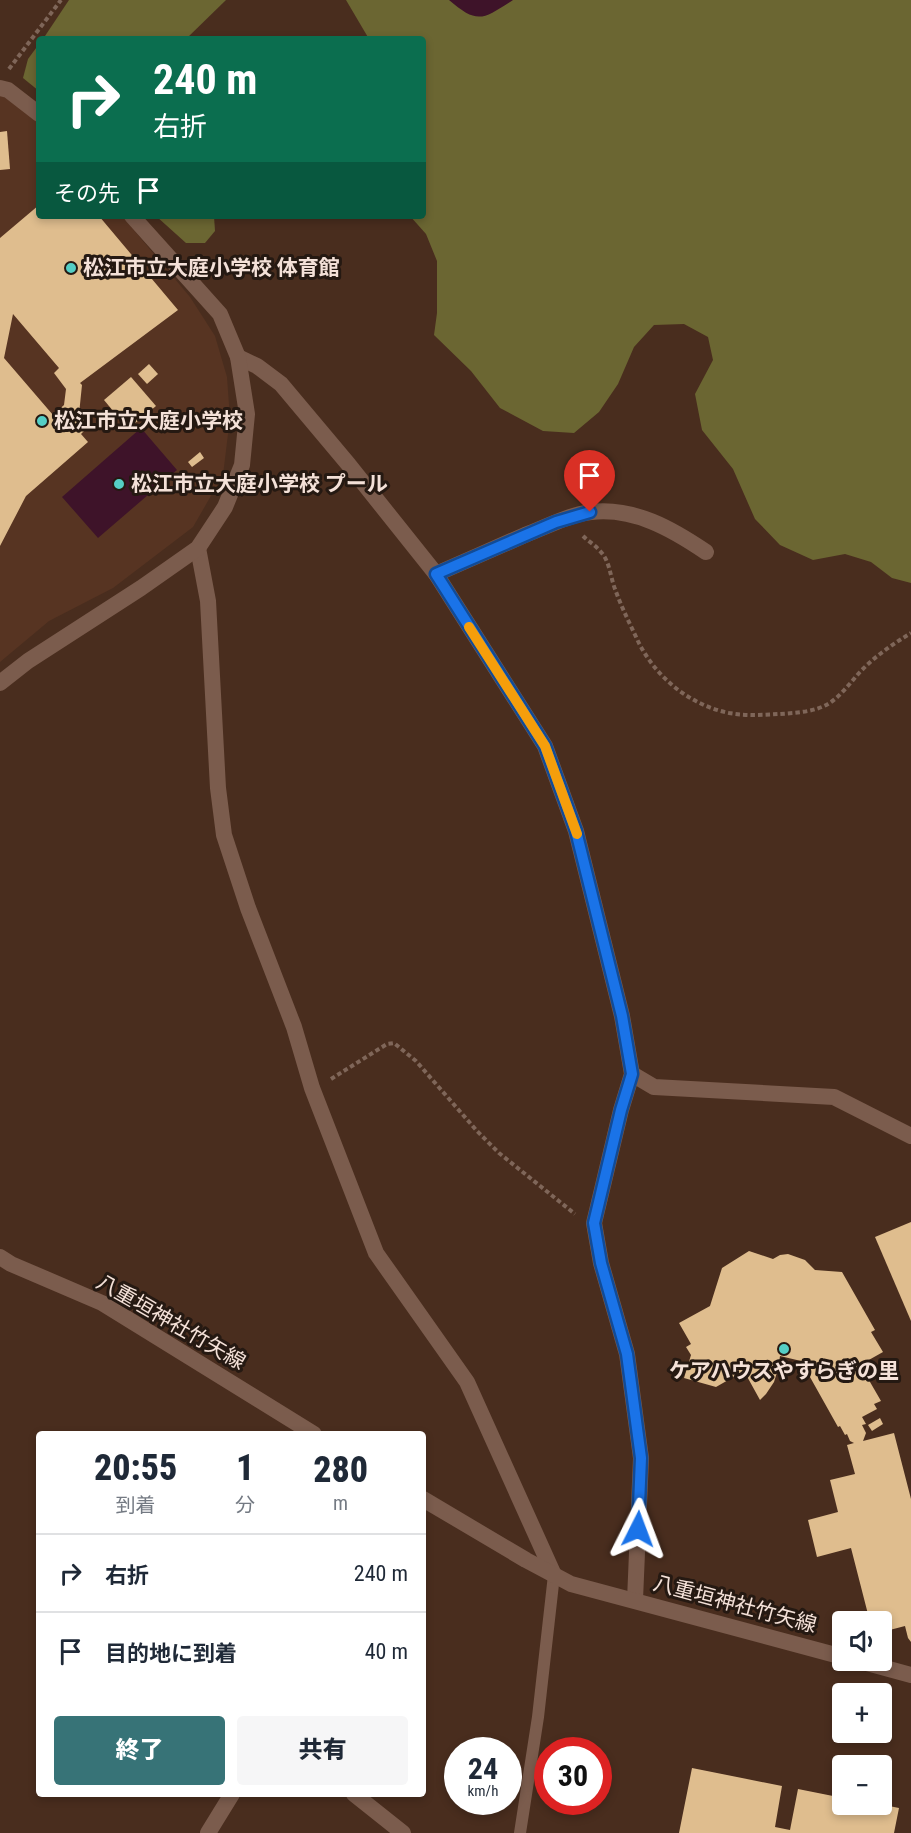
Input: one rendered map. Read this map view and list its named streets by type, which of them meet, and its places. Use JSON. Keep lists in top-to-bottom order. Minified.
{"streets":{"street":["八重垣神社竹矢線"]},"places":["松江市立大庭小学校 体育館","松江市立大庭小学校","松江市立大庭小学校 プール","ケアハウスやすらぎの里"],"page":{"turn":["240 m","右折"],"then":"その先","eta":["20:55","到着","1","分","280","m"],"list":[{"name":"右折","value":"240 m"},{"name":"目的地に到着","value":"40 m"}],"map_buttons":["+","−"],"buttons":["終了","共有"],"speed":"24 km/h","limit":"30"}}
